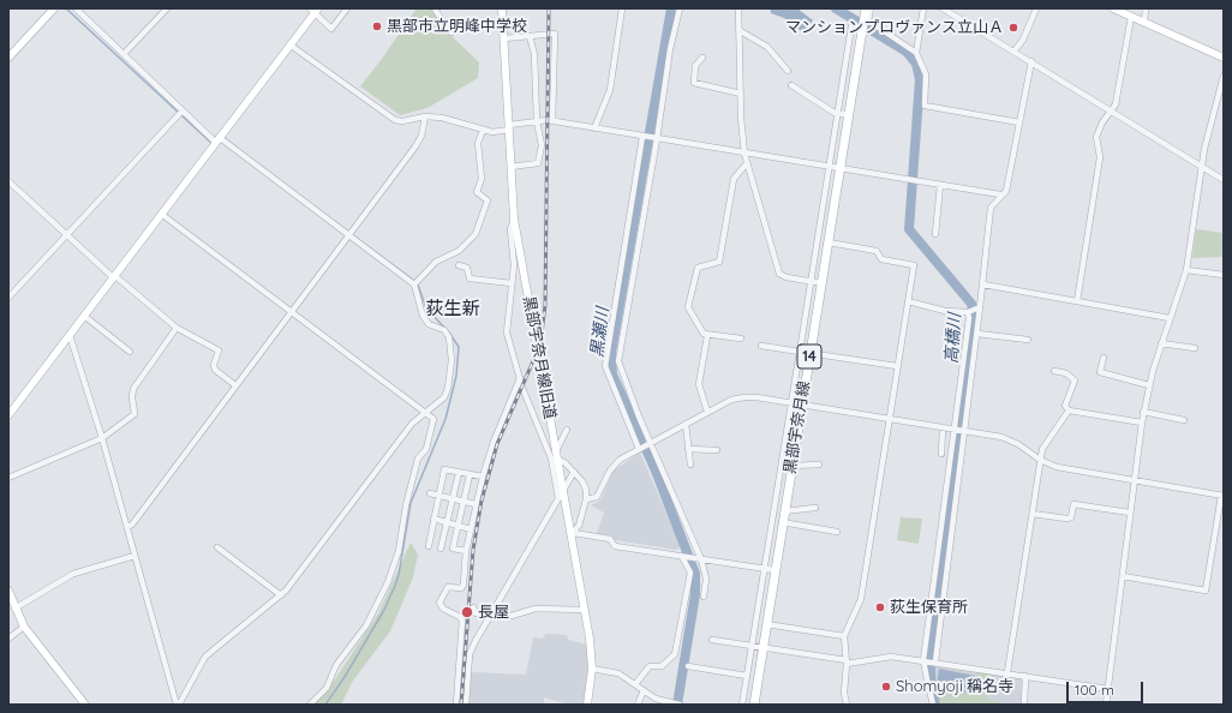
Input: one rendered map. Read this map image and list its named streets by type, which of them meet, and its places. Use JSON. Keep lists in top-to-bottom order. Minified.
{"streets":{"main road":["14","黒部宇奈月線"],"street":["黒部宇奈月線旧道"]},"districts":["荻生新"],"water":["黒瀬川","高橋川"],"places":["黒部市立明峰中学校","マンションプロヴァンス立山Ａ","荻生保育所","長屋","Shomyoji 稱名寺"],"scale_bar":"100 m"}
